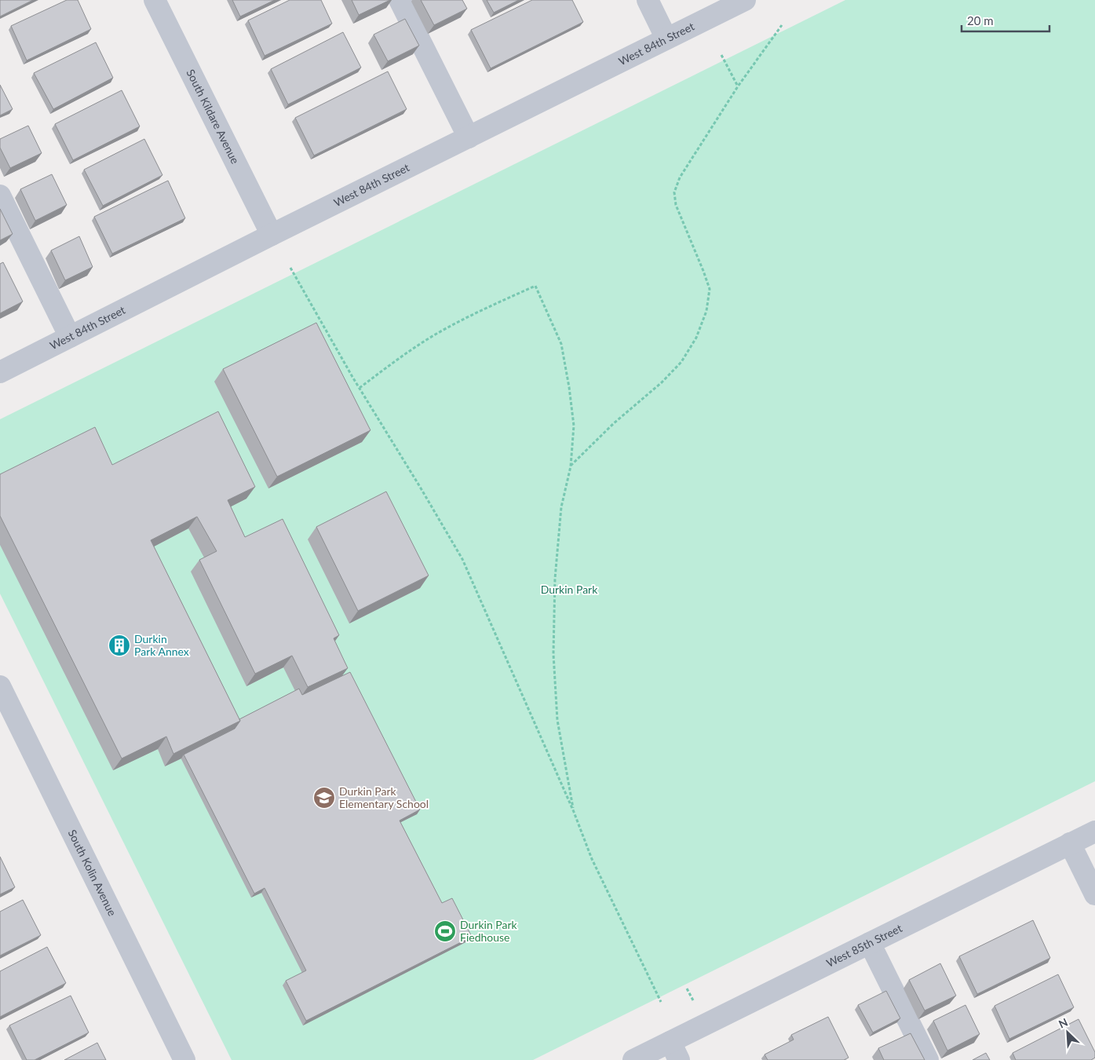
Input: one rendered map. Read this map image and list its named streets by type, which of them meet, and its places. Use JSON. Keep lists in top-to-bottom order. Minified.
{"streets":{"street":["West 84th Street","South Kildare Avenue","South Kolin Avenue","West 85th Street"]},"crossings":[["West 84th Street","South Kildare Avenue"]],"parks":["Durkin Park"],"places":{"building":["Durkin Park Annex"],"school or university":["Durkin Park Elementary School"],"sports":["Durkin Park Fiedhouse"]},"scale_bar":"20 m","north":"top left"}
